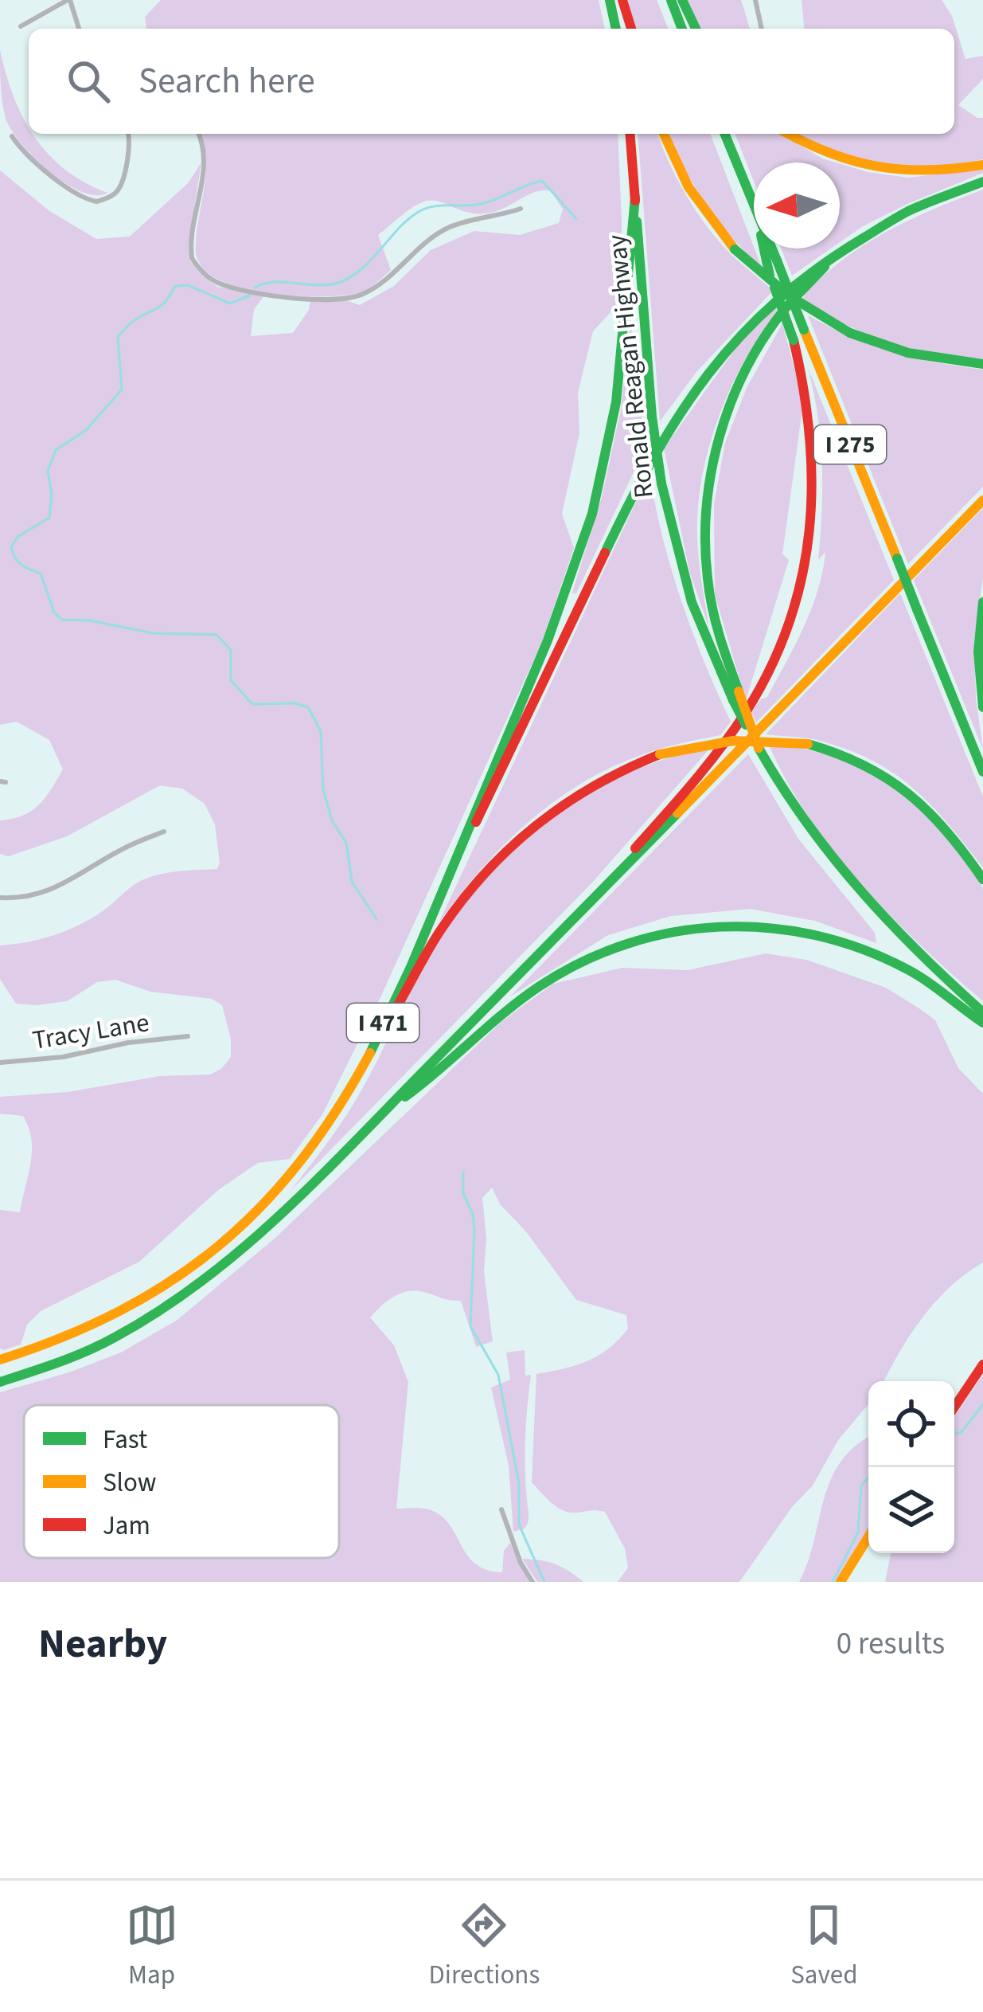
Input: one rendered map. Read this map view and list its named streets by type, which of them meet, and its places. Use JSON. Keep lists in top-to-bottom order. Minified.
{"streets":{"main road":["Ronald Reagan Highway","I 275","I 471"],"street":["Tracy Lane"]},"legend":["Fast","Slow","Jam"],"north":"left","page":{"search":"Search here","heading":["Nearby","0 results"],"nav":["Map","Directions","Saved"]}}
